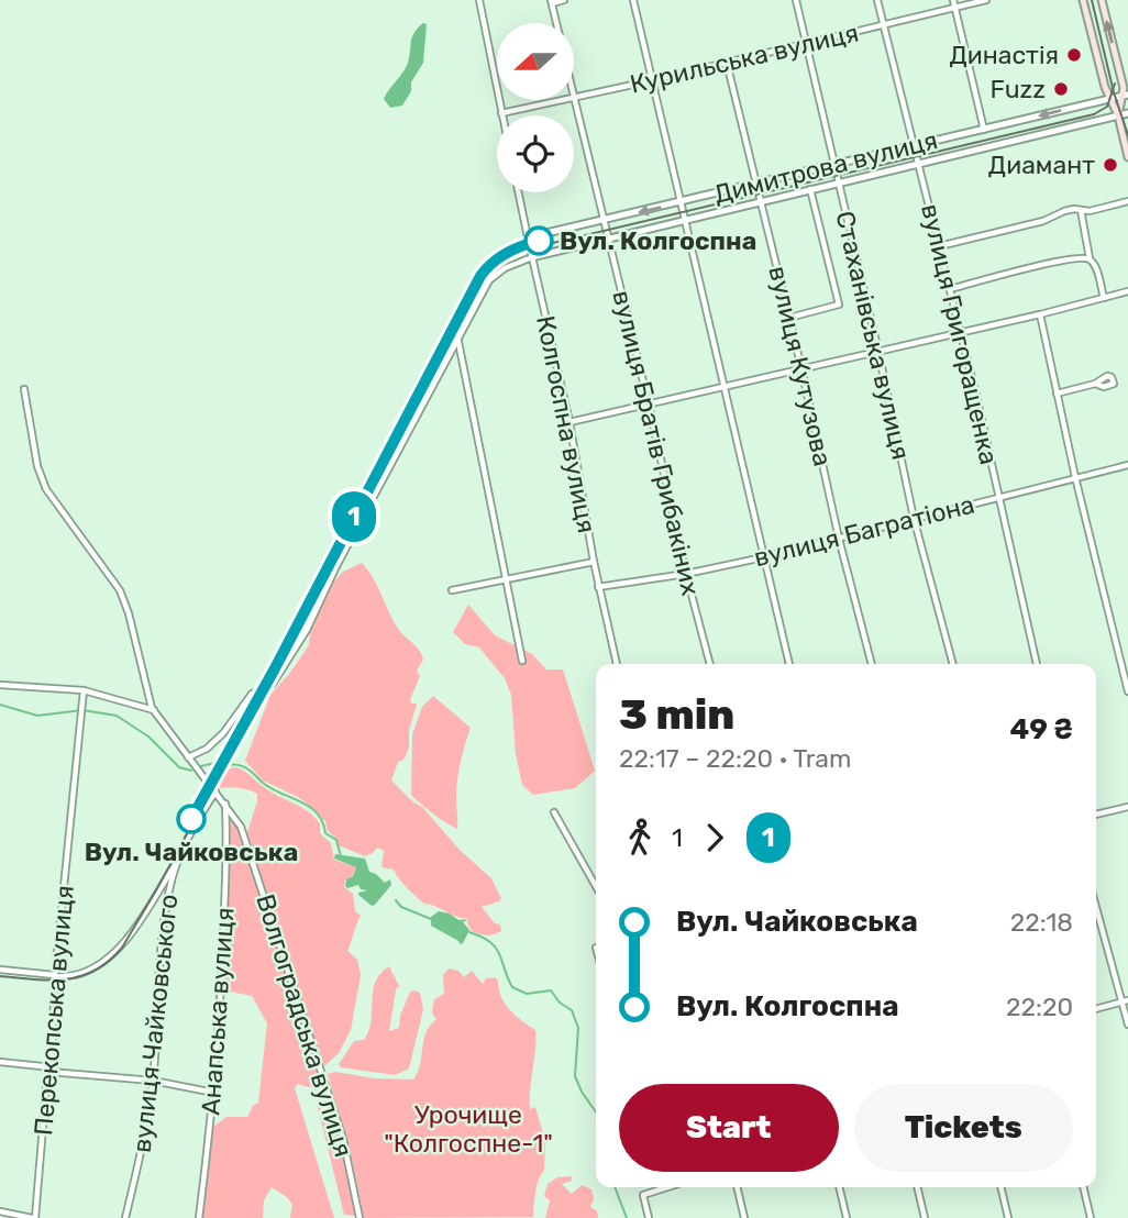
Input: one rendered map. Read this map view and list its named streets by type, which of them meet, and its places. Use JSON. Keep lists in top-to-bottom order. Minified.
{"streets":{"street":["Курильська вулиця","Димитрова вулиця","вулиця Григоращенка","Стаханівська вулиця","вулиця Кутузова","Колгоспна вулиця","вулиця Братів Грибакіних","вулиця Багратіона","Перекопська вулиця","Анапська вулиця","вулиця Чайковського","Волгоградська вулиця"]},"crossings":[["Курильська вулиця","вулиця Григоращенка"],["Курильська вулиця","Стаханівська вулиця"],["Курильська вулиця","вулиця Кутузова"],["Курильська вулиця","вулиця Братів Грибакіних"],["Димитрова вулиця","вулиця Григоращенка"],["Димитрова вулиця","Стаханівська вулиця"],["Димитрова вулиця","вулиця Кутузова"],["Димитрова вулиця","Колгоспна вулиця"],["Димитрова вулиця","вулиця Братів Грибакіних"],["вулиця Григоращенка","вулиця Багратіона"],["Стаханівська вулиця","вулиця Багратіона"],["вулиця Кутузова","вулиця Багратіона"],["Колгоспна вулиця","вулиця Багратіона"],["вулиця Братів Грибакіних","вулиця Багратіона"],["Анапська вулиця","Волгоградська вулиця"],["вулиця Чайковського","Волгоградська вулиця"]],"parks":["Урочище \"Колгоспне-1\""],"places":["Династія","Fuzz","Диамант","Вул. Колгоспна","Вул. Чайковська"],"lines":["tram line 1"],"north":"left","page":{"on_map":"1","heading":["3 min","22:17 – 22:20 · Tram","49 ₴"],"legs":["1","1"],"list":[{"name":"Вул. Чайковська","value":"22:18"},{"name":"Вул. Колгоспна","value":"22:20"}],"buttons":["Start","Tickets"]}}
